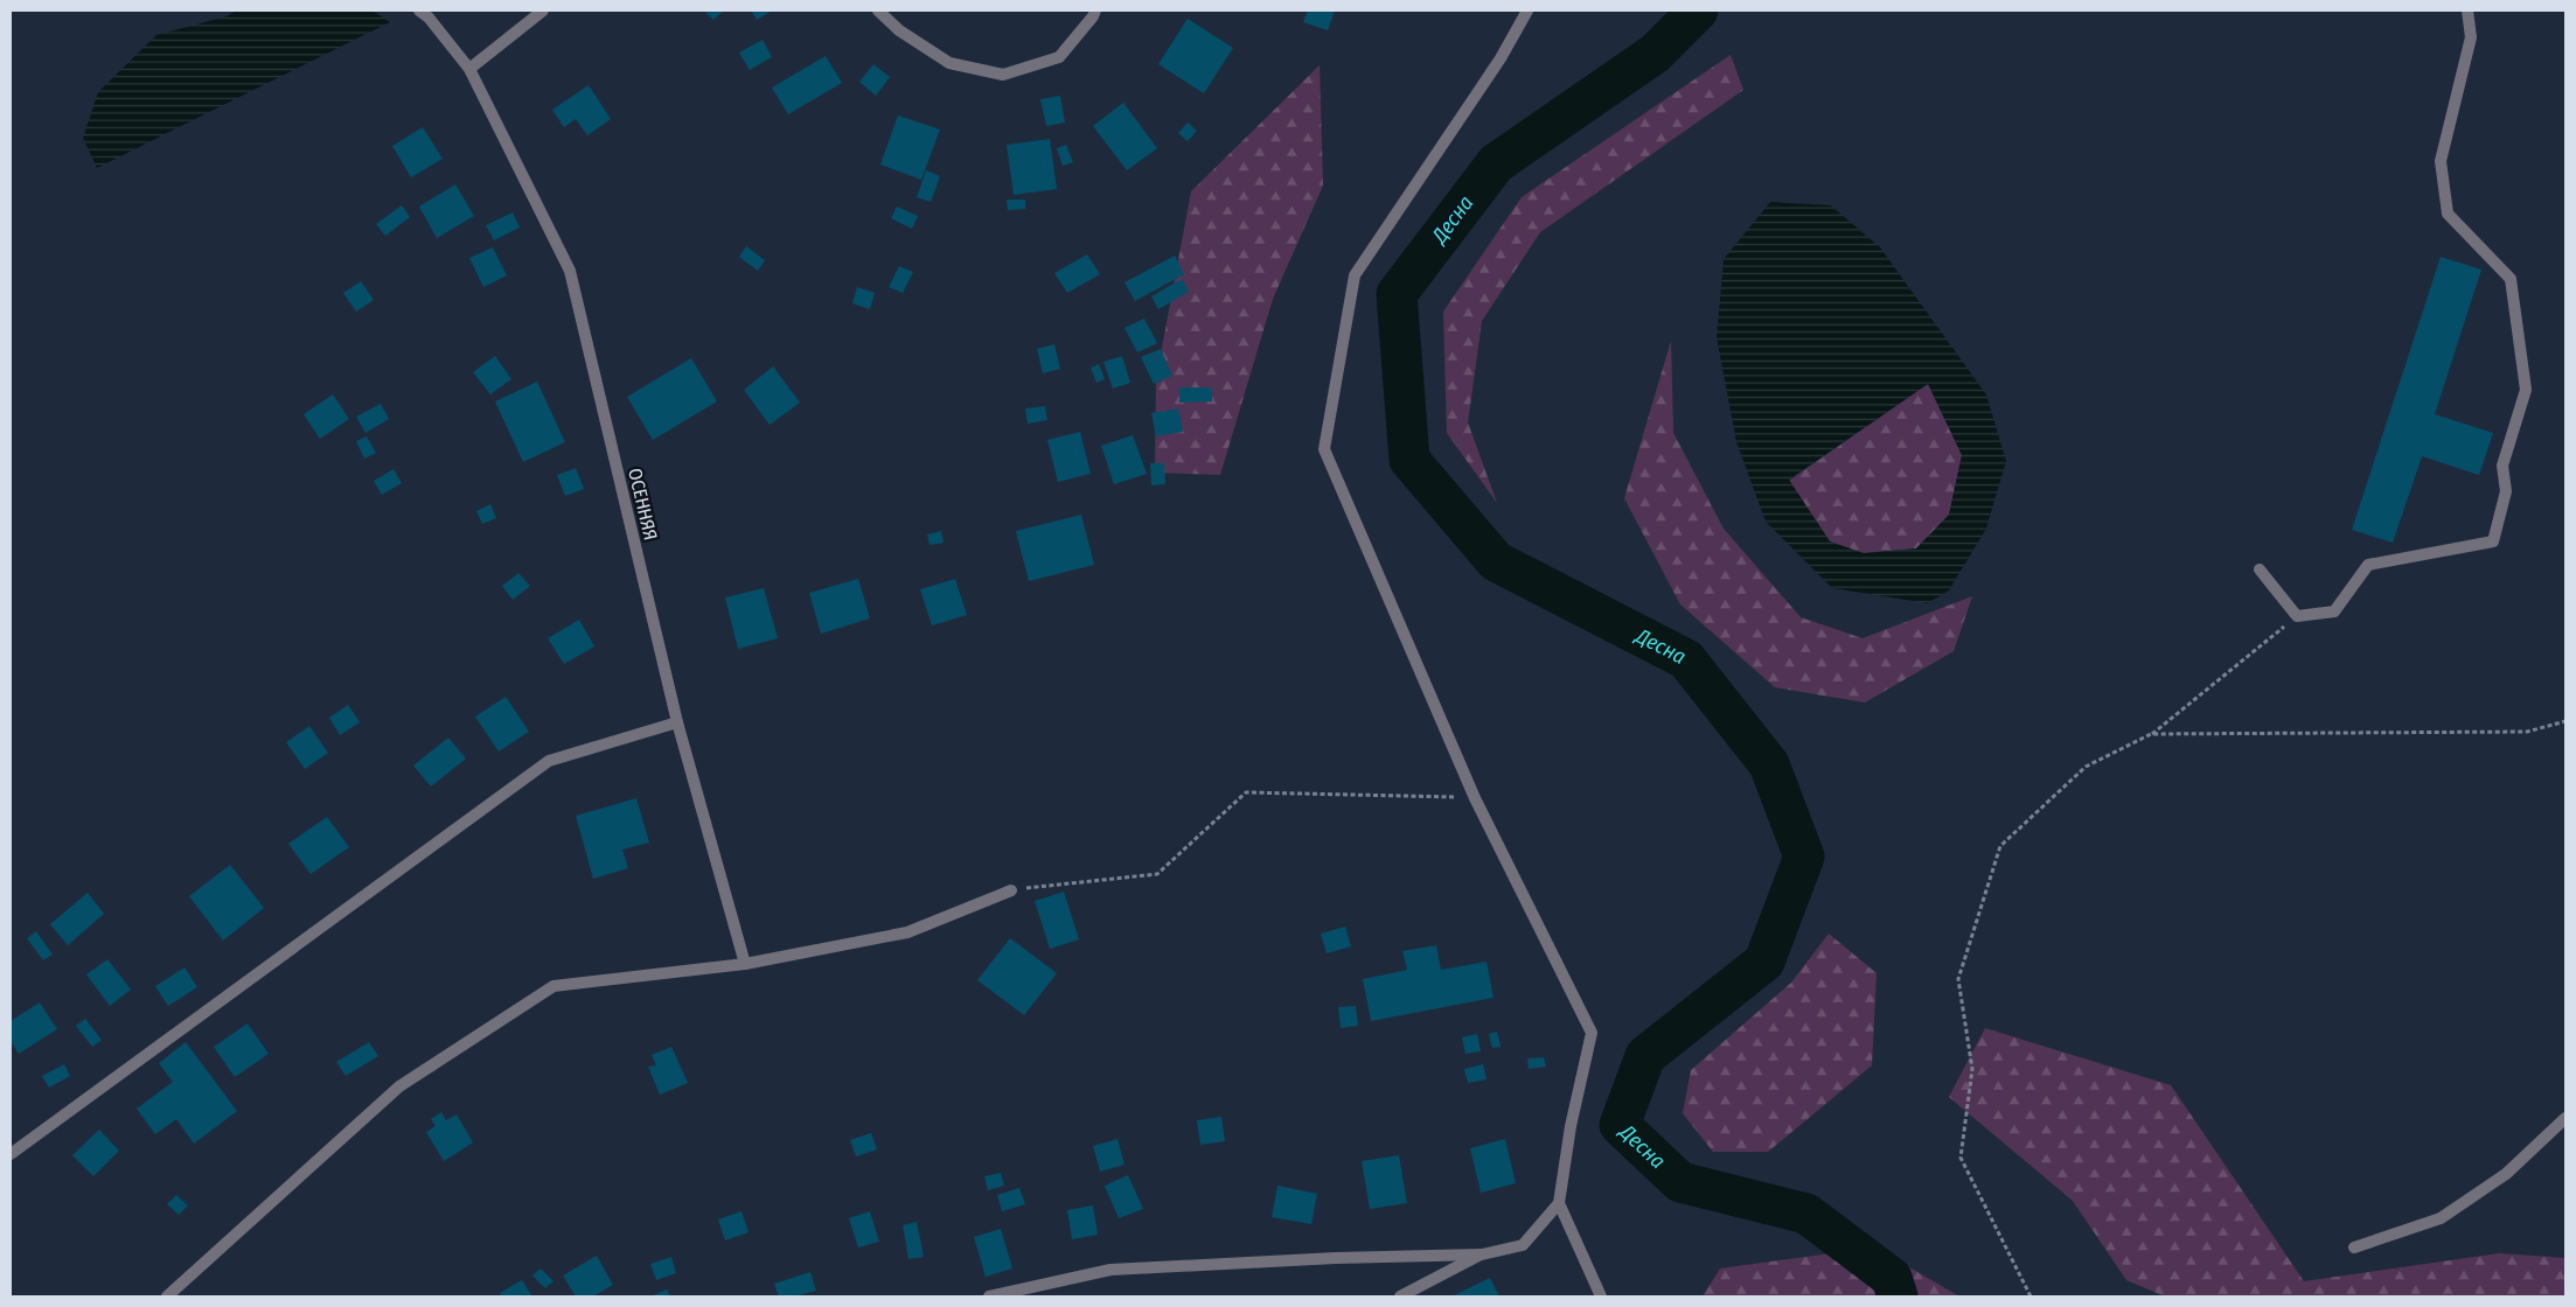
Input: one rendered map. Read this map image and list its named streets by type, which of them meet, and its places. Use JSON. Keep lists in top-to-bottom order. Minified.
{"streets":{"street":["ОСЕННЯЯ"]},"water":["Десна"]}
